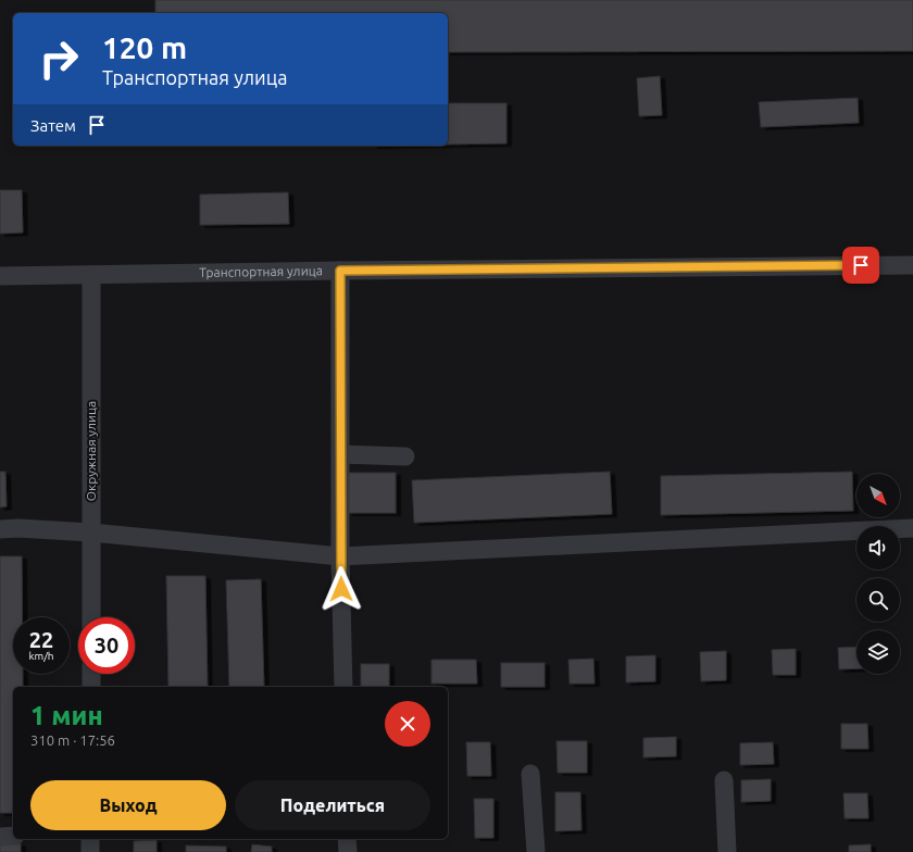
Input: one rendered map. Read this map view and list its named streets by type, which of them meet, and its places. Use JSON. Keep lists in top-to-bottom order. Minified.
{"streets":{"street":["Транспортная улица","Окружная улица"]},"crossings":[["Транспортная улица","Окружная улица"]],"north":"bottom right","page":{"turn":["120 m","Транспортная улица"],"then":"Затем","speed":"22 km/h","limit":"30","heading":["1 мин","310 m · 17:56"],"buttons":["Выход","Поделиться"]}}
